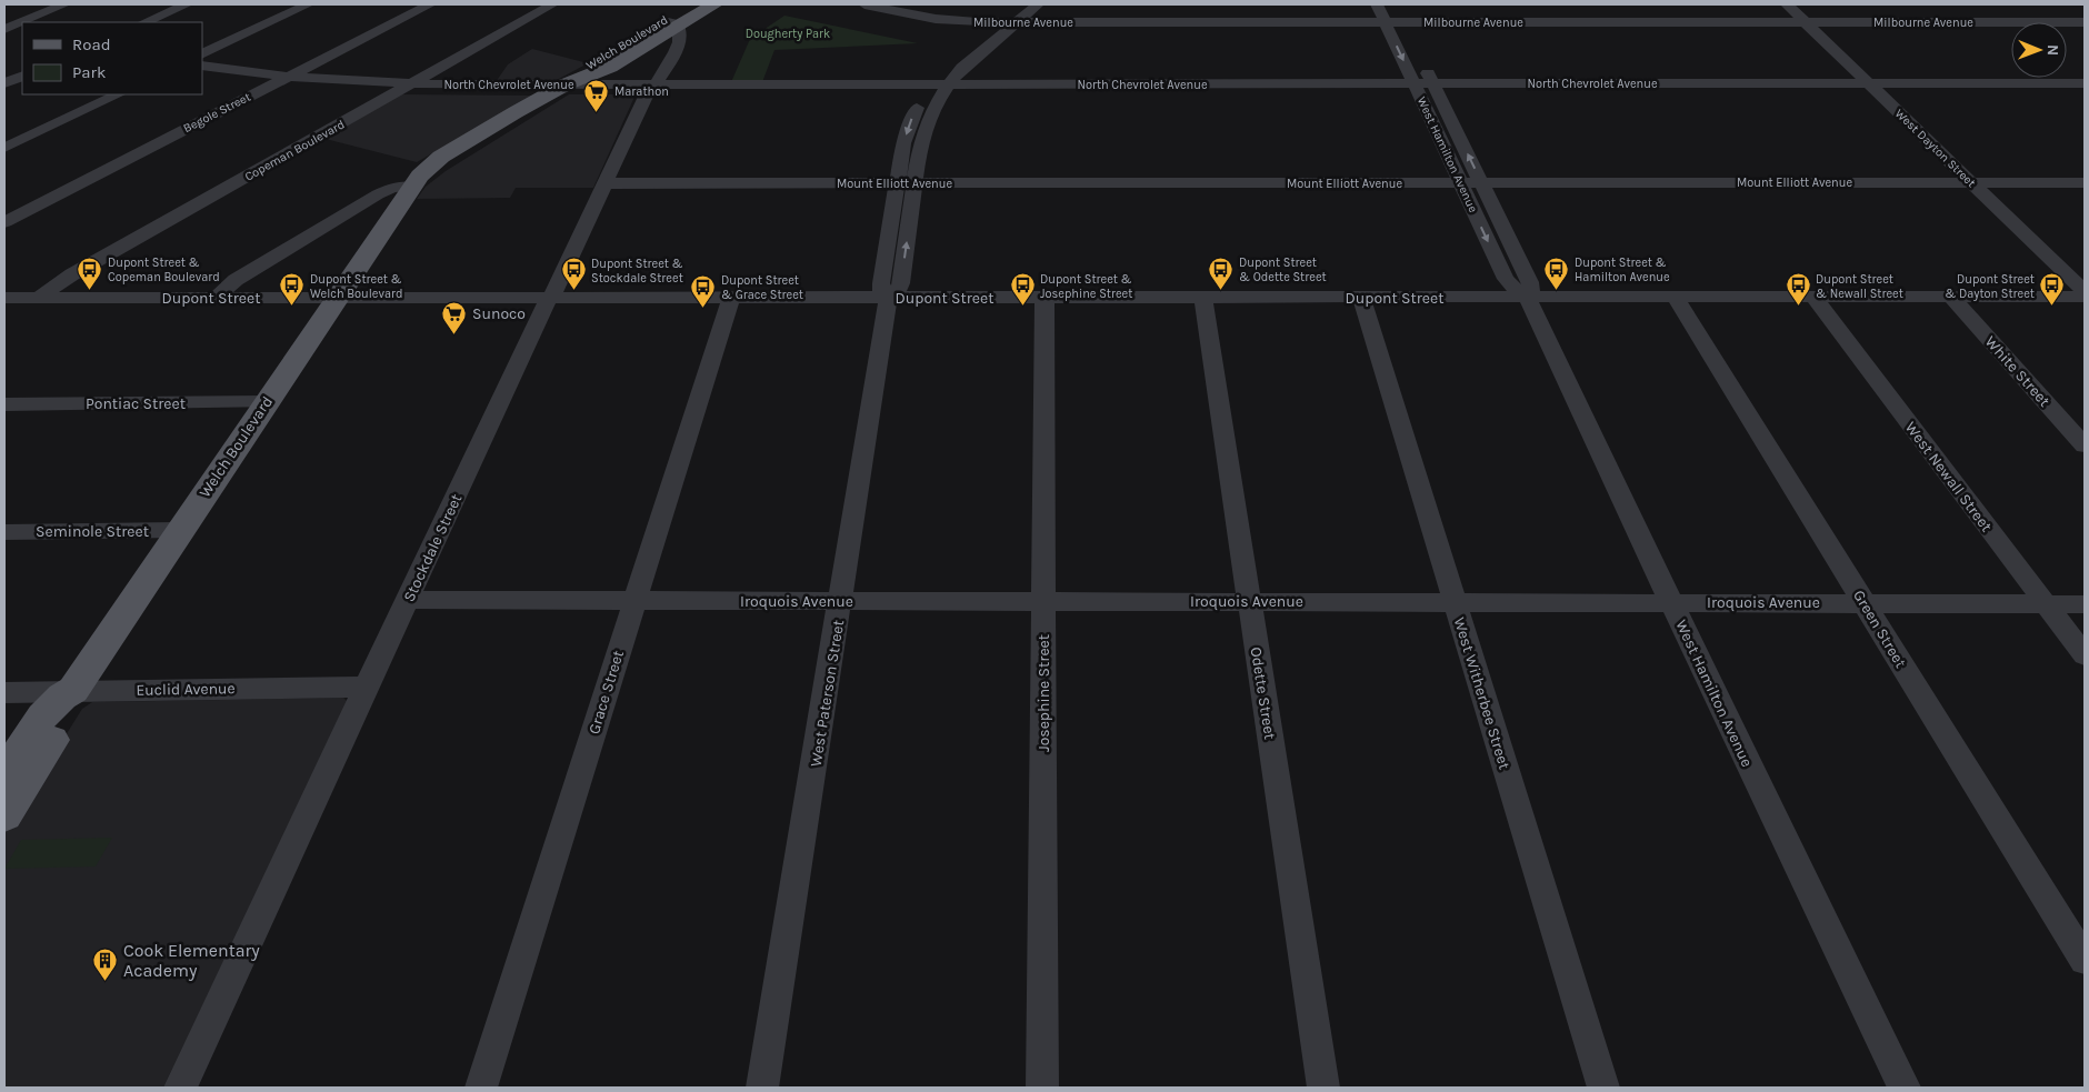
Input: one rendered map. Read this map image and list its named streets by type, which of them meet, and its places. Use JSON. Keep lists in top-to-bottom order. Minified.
{"streets":{"main road":["Welch Boulevard"],"street":["Milbourne Avenue","North Chevrolet Avenue","Begole Street","West Dayton Street","Copeman Boulevard","West Hamilton Avenue","Mount Elliott Avenue","Dupont Street","White Street","Pontiac Street","West Newall Street","Seminole Street","Stockdale Street","Iroquois Avenue","Green Street","Euclid Avenue","Grace Street","West Paterson Street","Josephine Street","Odette Street","West Witherbee Street"]},"crossings":[["Milbourne Avenue","West Dayton Street"],["Milbourne Avenue","West Hamilton Avenue"],["Milbourne Avenue","West Paterson Street"],["Welch Boulevard","North Chevrolet Avenue"],["Welch Boulevard","Dupont Street"],["Welch Boulevard","Pontiac Street"],["Welch Boulevard","Seminole Street"],["Welch Boulevard","Stockdale Street"],["Welch Boulevard","Euclid Avenue"],["North Chevrolet Avenue","Begole Street"],["North Chevrolet Avenue","West Dayton Street"],["North Chevrolet Avenue","Copeman Boulevard"],["North Chevrolet Avenue","West Hamilton Avenue"],["North Chevrolet Avenue","Stockdale Street"],["North Chevrolet Avenue","West Paterson Street"],["West Dayton Street","Mount Elliott Avenue"],["Copeman Boulevard","Dupont Street"],["West Hamilton Avenue","Mount Elliott Avenue"],["West Hamilton Avenue","Dupont Street"],["West Hamilton Avenue","Iroquois Avenue"],["Mount Elliott Avenue","Stockdale Street"],["Mount Elliott Avenue","West Paterson Street"],["Dupont Street","White Street"],["Dupont Street","West Newall Street"],["Dupont Street","Stockdale Street"],["Dupont Street","Green Street"],["Dupont Street","Grace Street"],["Dupont Street","West Paterson Street"],["Dupont Street","Josephine Street"],["Dupont Street","Odette Street"],["Dupont Street","West Witherbee Street"],["West Newall Street","Iroquois Avenue"],["Stockdale Street","Iroquois Avenue"],["Stockdale Street","Euclid Avenue"],["Iroquois Avenue","Green Street"],["Iroquois Avenue","Grace Street"],["Iroquois Avenue","West Paterson Street"],["Iroquois Avenue","Josephine Street"],["Iroquois Avenue","Odette Street"],["Iroquois Avenue","West Witherbee Street"]],"parks":["Dougherty Park"],"places":{"supermarket":["Marathon","Sunoco"],"bus stop":["Dupont Street & Copeman Boulevard","Dupont Street & Odette Street","Dupont Street & Hamilton Avenue","Dupont Street & Stockdale Street","Dupont Street & Welch Boulevard","Dupont Street & Josephine Street","Dupont Street & Newall Street","Dupont Street & Dayton Street","Dupont Street & Grace Street"],"building":["Cook Elementary Academy"]},"legend":["Road","Park"],"north":"right"}
